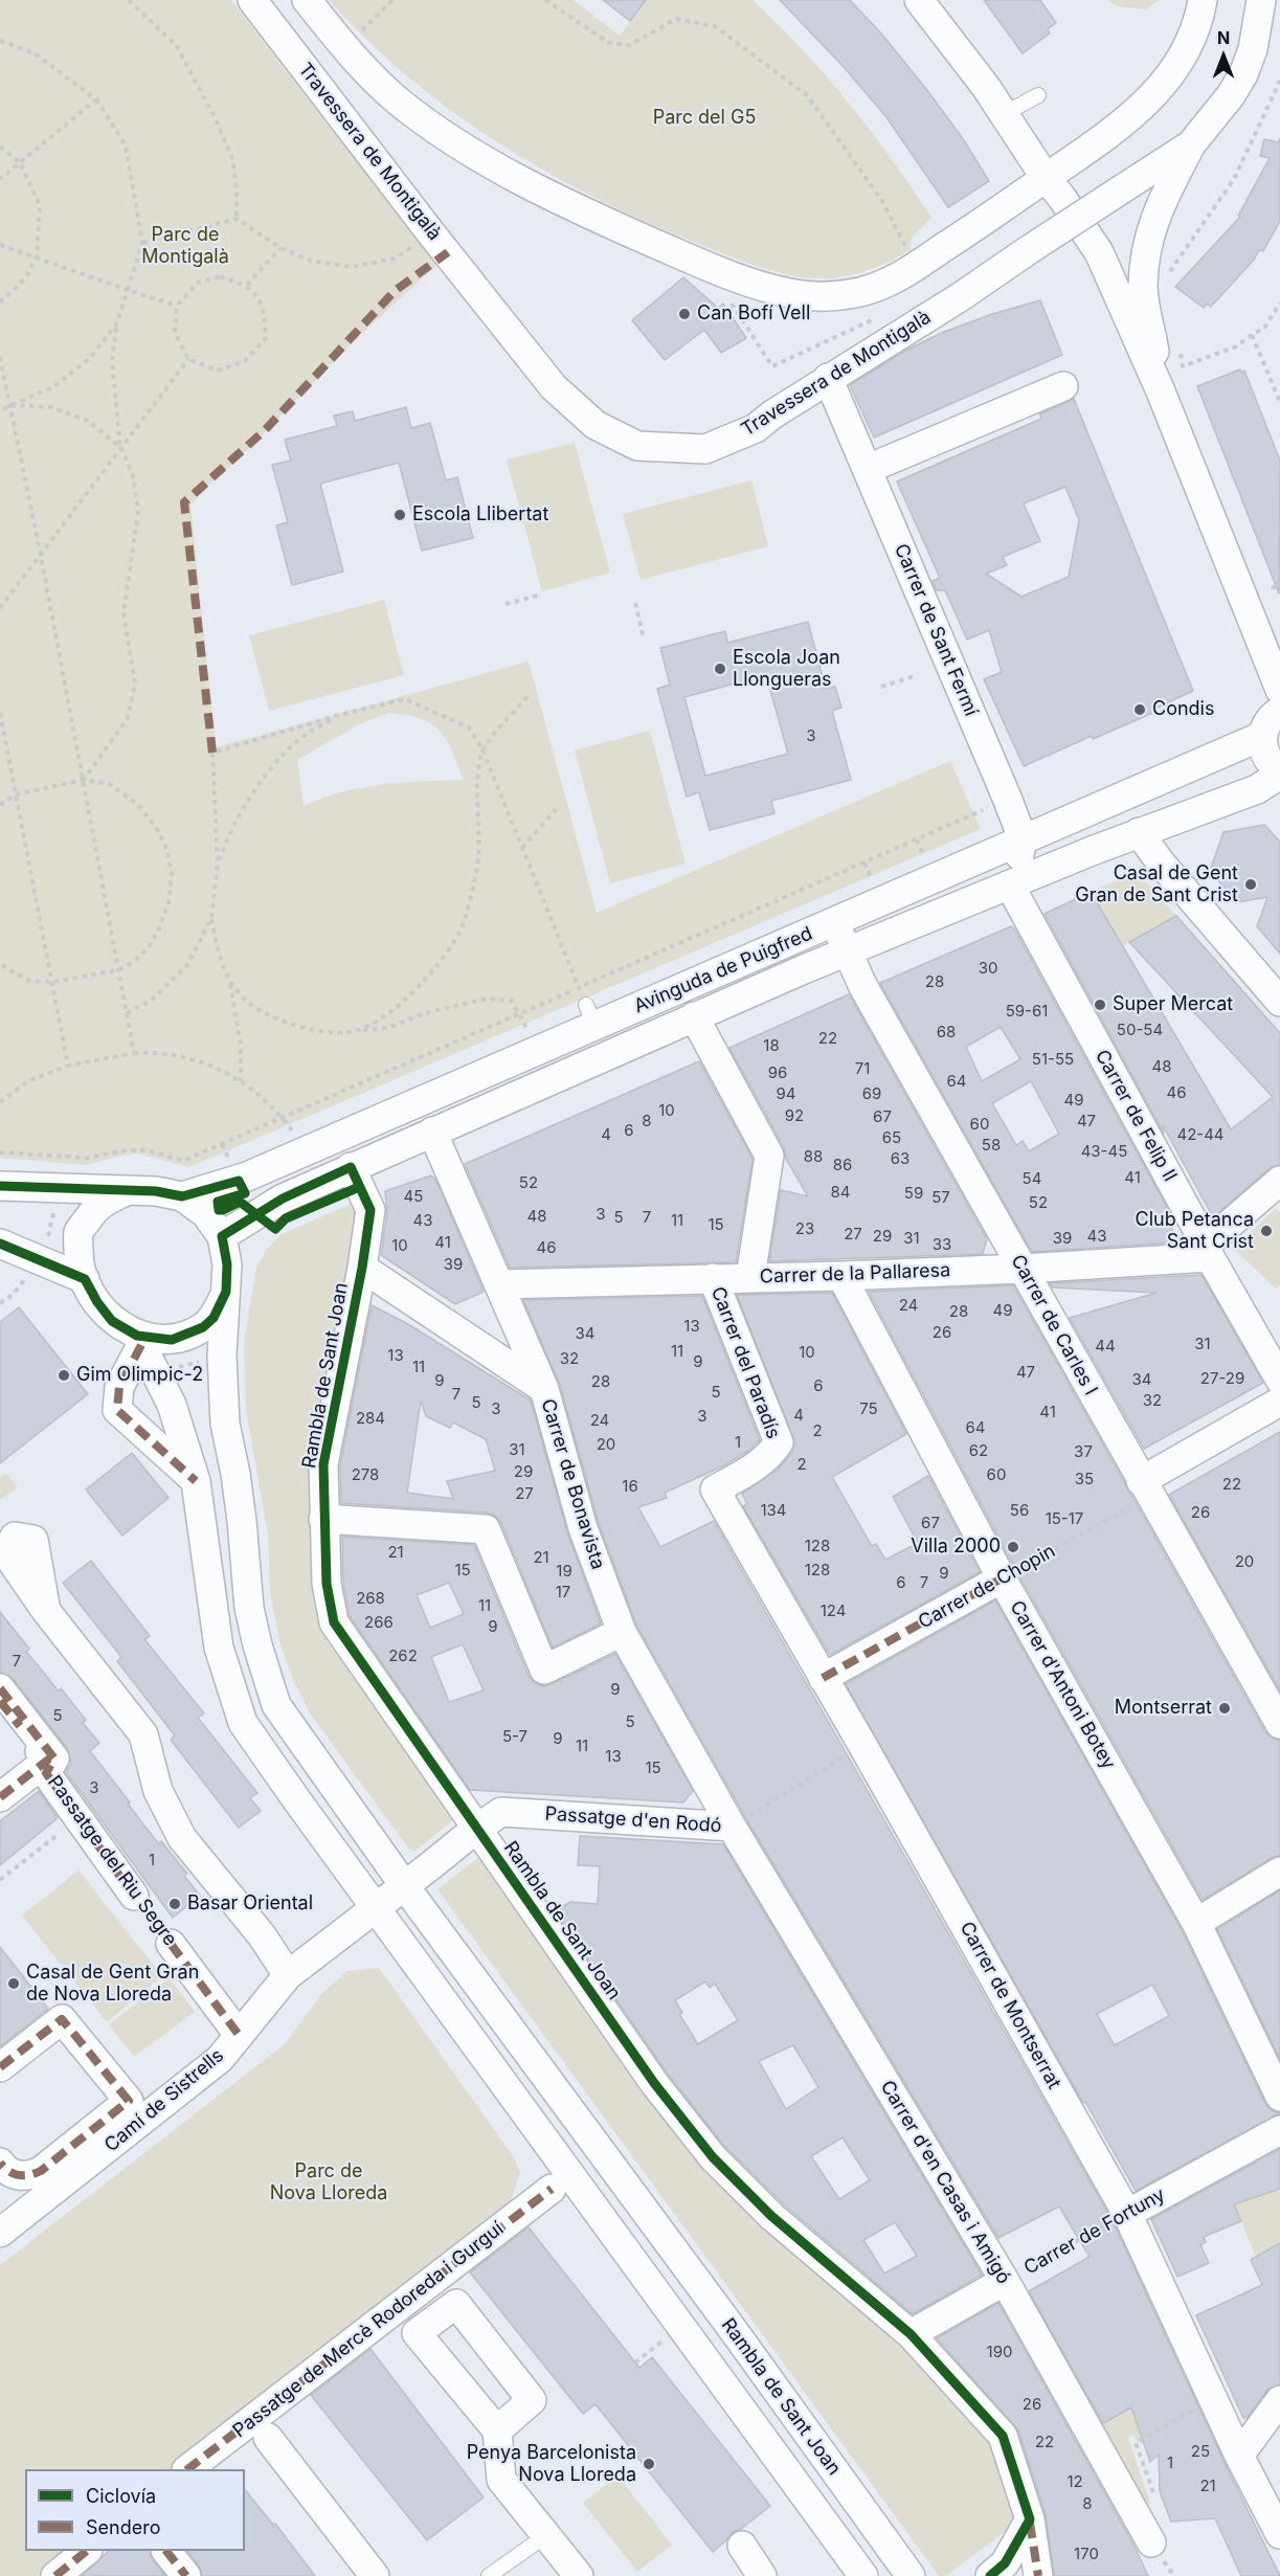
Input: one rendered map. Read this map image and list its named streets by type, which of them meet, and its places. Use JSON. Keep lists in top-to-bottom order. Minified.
{"streets":{"street":["Travessera de Montigalà","Carrer de Sant Fermí","Avinguda de Puigfred","Carrer de Felip II","Carrer de la Pallaresa","Carrer de Carles I","Carrer del Paradís","Rambla de Sant Joan","Carrer de Bonavista","Carrer de Chopin","Carrer d'Antoni Botey","Passatge d'en Rodó","Passatge del Riu Segre","Carrer de Montserrat","Camí de Sistrells","Carrer d'en Casas i Amigó","Carrer de Fortuny","Passatge de Mercè Rodoreda i Gurguí"]},"crossings":[["Travessera de Montigalà","Carrer de Sant Fermí"],["Carrer de Sant Fermí","Avinguda de Puigfred"],["Avinguda de Puigfred","Carrer de Felip II"],["Avinguda de Puigfred","Carrer de Carles I"],["Avinguda de Puigfred","Rambla de Sant Joan"],["Avinguda de Puigfred","Carrer de Bonavista"],["Carrer de Felip II","Carrer de la Pallaresa"],["Carrer de la Pallaresa","Carrer de Carles I"],["Carrer de la Pallaresa","Carrer del Paradís"],["Carrer de la Pallaresa","Carrer de Bonavista"],["Carrer de la Pallaresa","Carrer d'Antoni Botey"],["Carrer de Carles I","Carrer de Chopin"],["Carrer del Paradís","Carrer de Montserrat"],["Rambla de Sant Joan","Passatge d'en Rodó"],["Rambla de Sant Joan","Camí de Sistrells"],["Rambla de Sant Joan","Carrer de Fortuny"],["Carrer de Bonavista","Passatge d'en Rodó"],["Carrer de Bonavista","Carrer d'en Casas i Amigó"],["Carrer de Chopin","Carrer d'Antoni Botey"],["Carrer de Chopin","Carrer de Montserrat"],["Passatge d'en Rodó","Carrer de Montserrat"],["Passatge d'en Rodó","Camí de Sistrells"],["Passatge d'en Rodó","Carrer d'en Casas i Amigó"],["Passatge del Riu Segre","Camí de Sistrells"],["Carrer de Montserrat","Carrer de Fortuny"],["Carrer d'en Casas i Amigó","Carrer de Fortuny"]],"parks":["Parc del G5","Parc de Montigalà","Parc de Nova Lloreda"],"places":["Can Bofí Vell","Escola Llibertat","Escola Joan Llongueras","Condis","Casal de Gent Gran de Sant Crist","Super Mercat","Club Petanca Sant Crist","Gim Olimpic-2","Villa 2000","Montserrat","Basar Oriental","Casal de Gent Gran de Nova Lloreda","Penya Barcelonista Nova Lloreda"],"house_numbers":["3","30","28","59-61","50-54","68","22","18","51-55","48","71","96","64","46","94","69","49","10","92","67","8","47","60","6","4","42-44","65","58","43-45","88","63","86","41","54","52","84","59","45","57","52","3","48","5","7","43","11","15","23","27","29","43","31","39","41","33","10","46","39","24","49","28","13","26","34","31","44","11","10","13","32","9","11","47","27-29","34","9","28","6","5","7","32","5","3","75","41","4","3","284","24","64","2","1","20","31","62","37","2","29","278","60","35","22","16","27","134","56","26","15-17","67","128","21","21","20","15","128","19","9","6","7","17","268","11","124","266","9","262","7","9","5","5","5-7","9","11","13","15","3","1","190","26","22","25","1","12","21","8","170"],"legend":["Ciclovía","Sendero"],"north":"top"}
